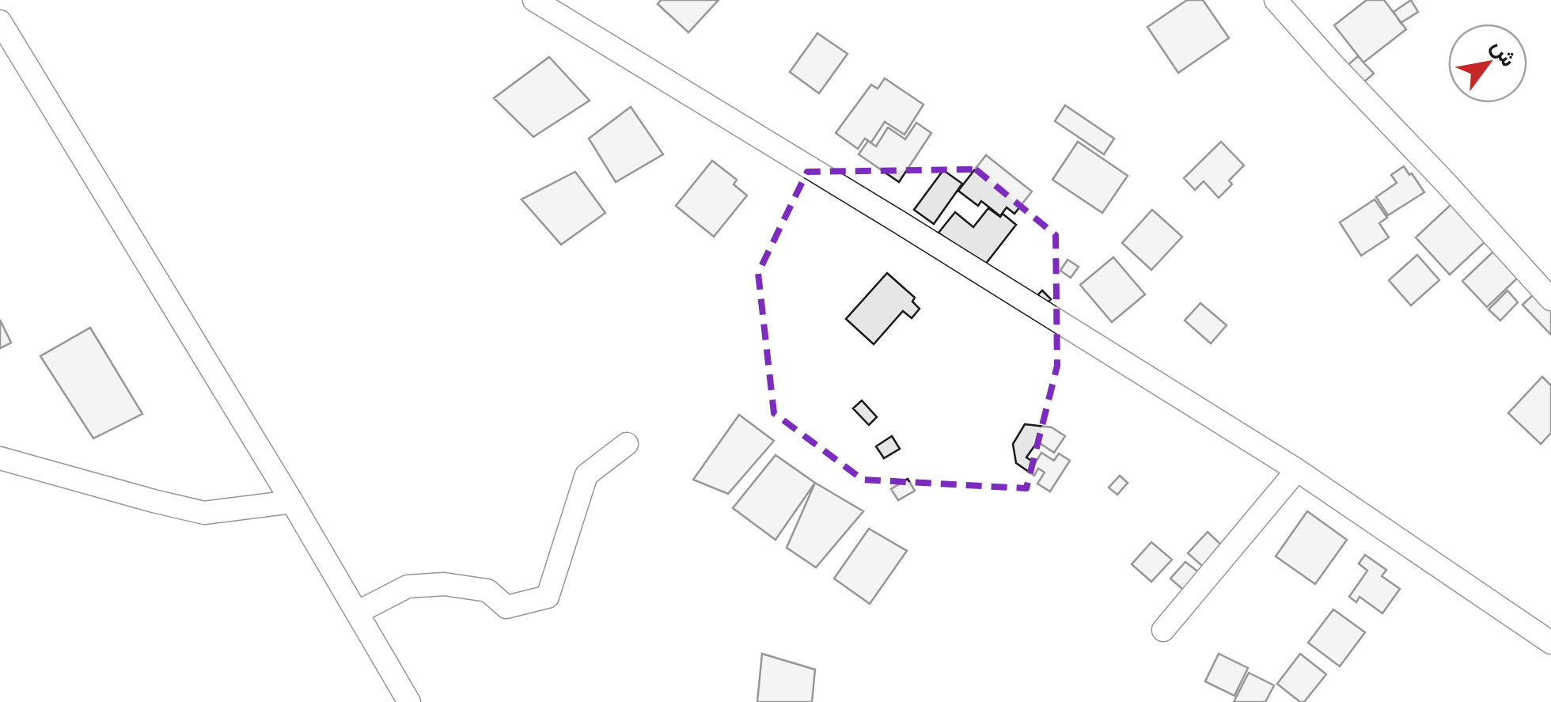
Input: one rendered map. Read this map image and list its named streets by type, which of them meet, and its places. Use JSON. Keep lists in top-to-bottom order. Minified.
{"north":"top right"}
